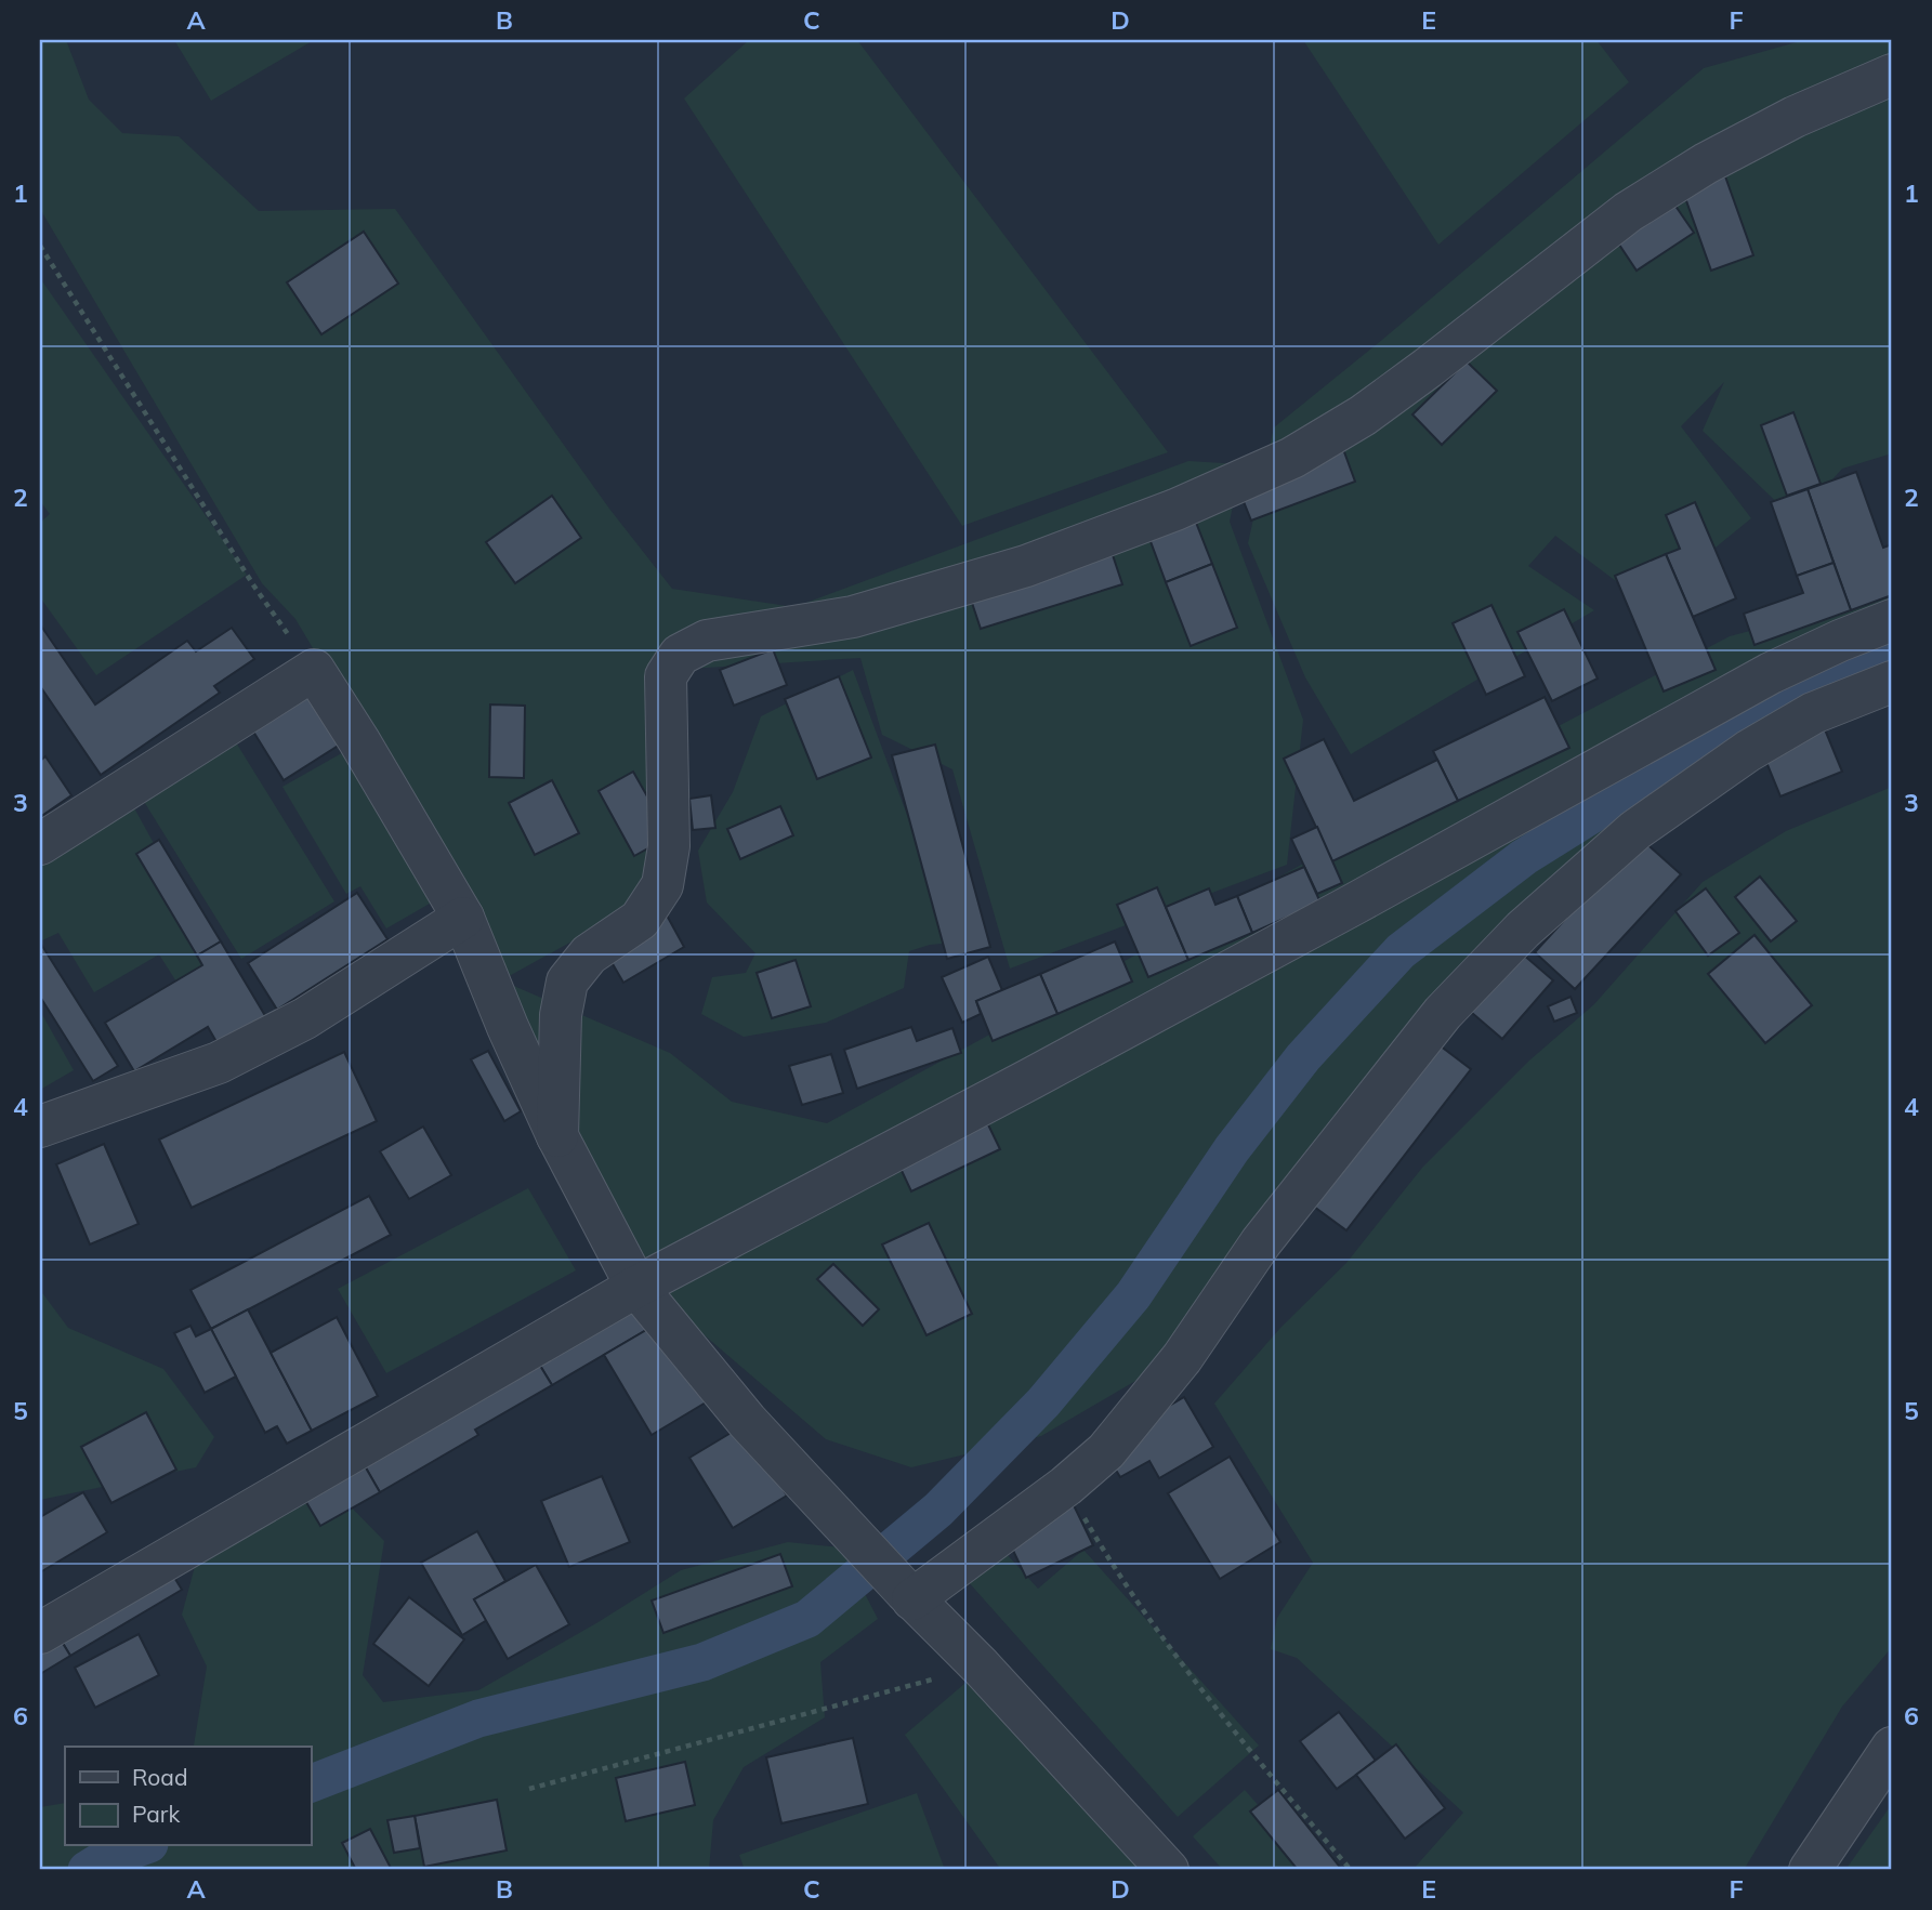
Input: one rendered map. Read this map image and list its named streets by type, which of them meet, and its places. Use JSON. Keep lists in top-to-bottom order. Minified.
{"legend":["Road","Park"],"grid":{"columns":["A","B","C","D","E","F"],"rows":["1","2","3","4","5","6"]}}
